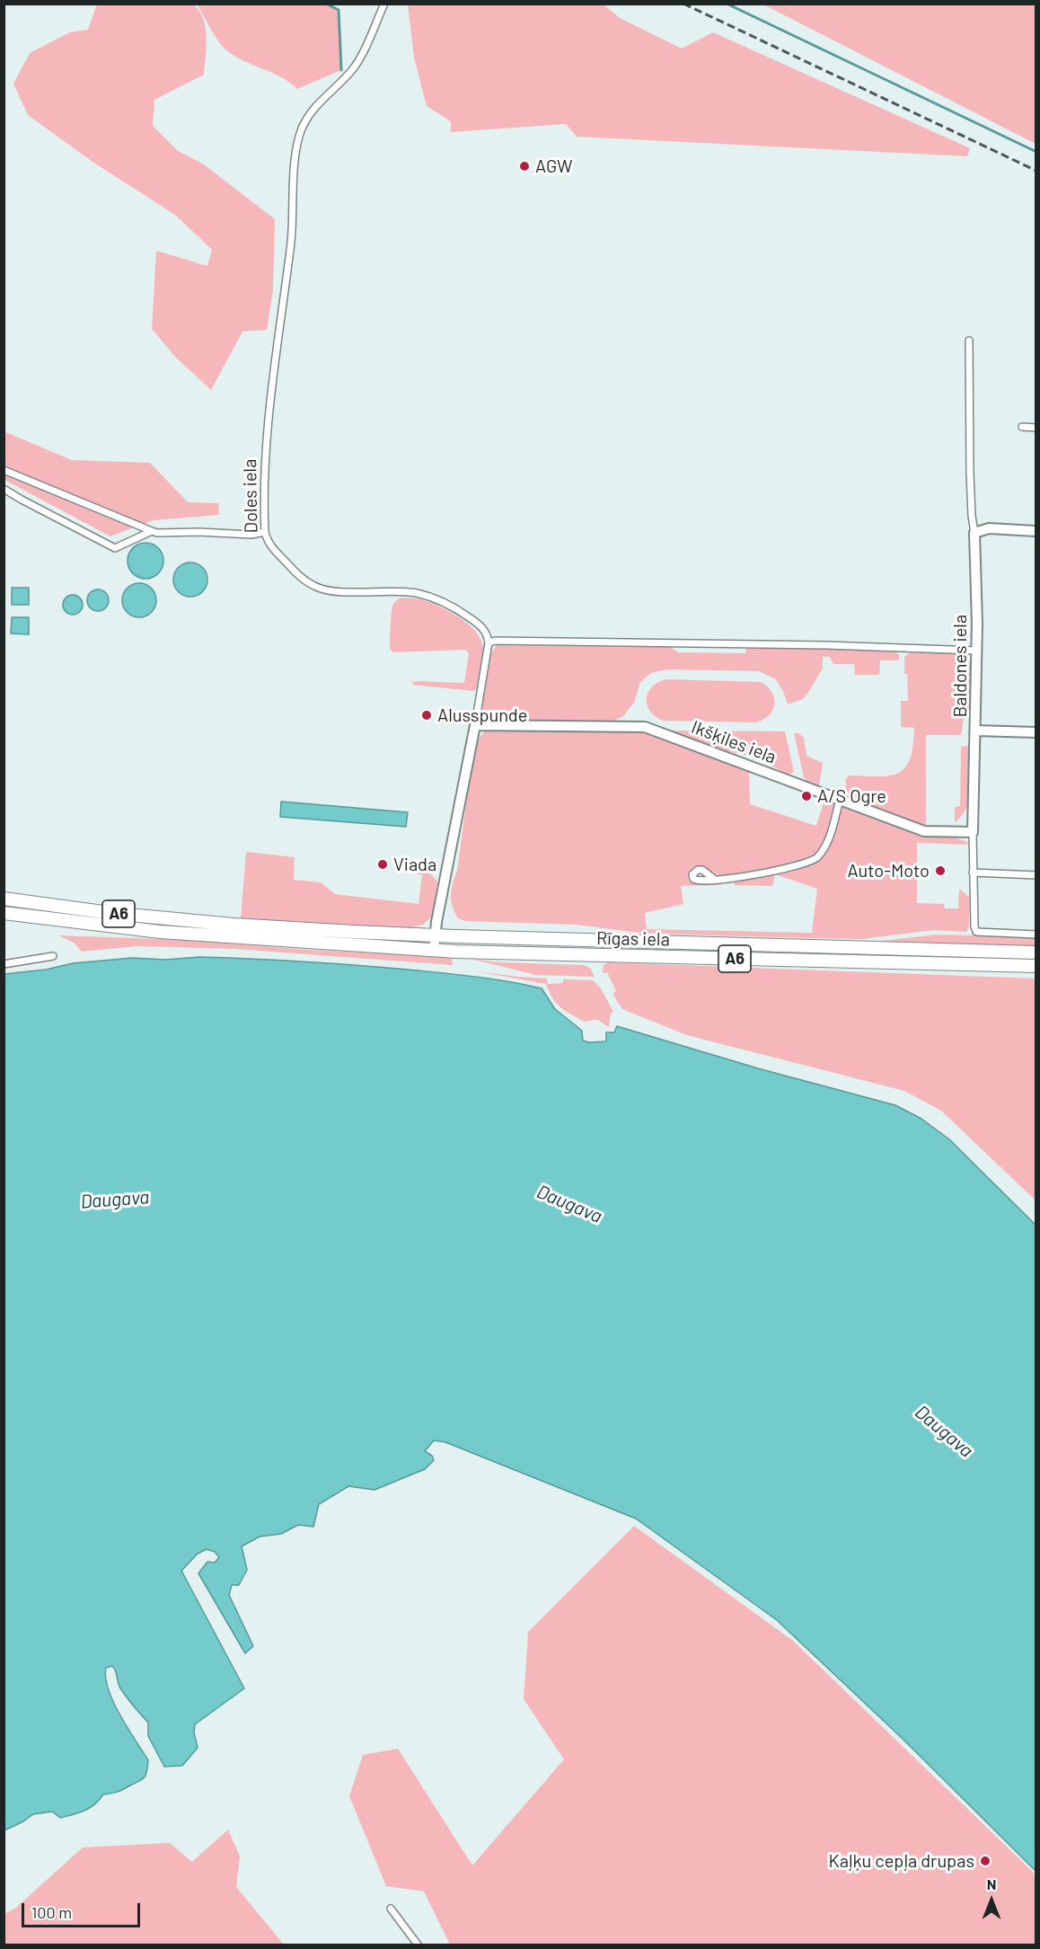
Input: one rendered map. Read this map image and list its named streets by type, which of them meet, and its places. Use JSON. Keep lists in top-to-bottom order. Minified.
{"streets":{"highway":["A6","Rīgas iela"],"street":["Doles iela","Baldones iela","Ikšķiles iela"]},"crossings":[["Baldones iela","Ikšķiles iela"]],"water":["Daugava"],"places":["AGW","Alusspunde","A/S Ogre","Viada","Auto-Moto","Kaļķu cepļa drupas"],"scale_bar":"100 m","north":"top"}
